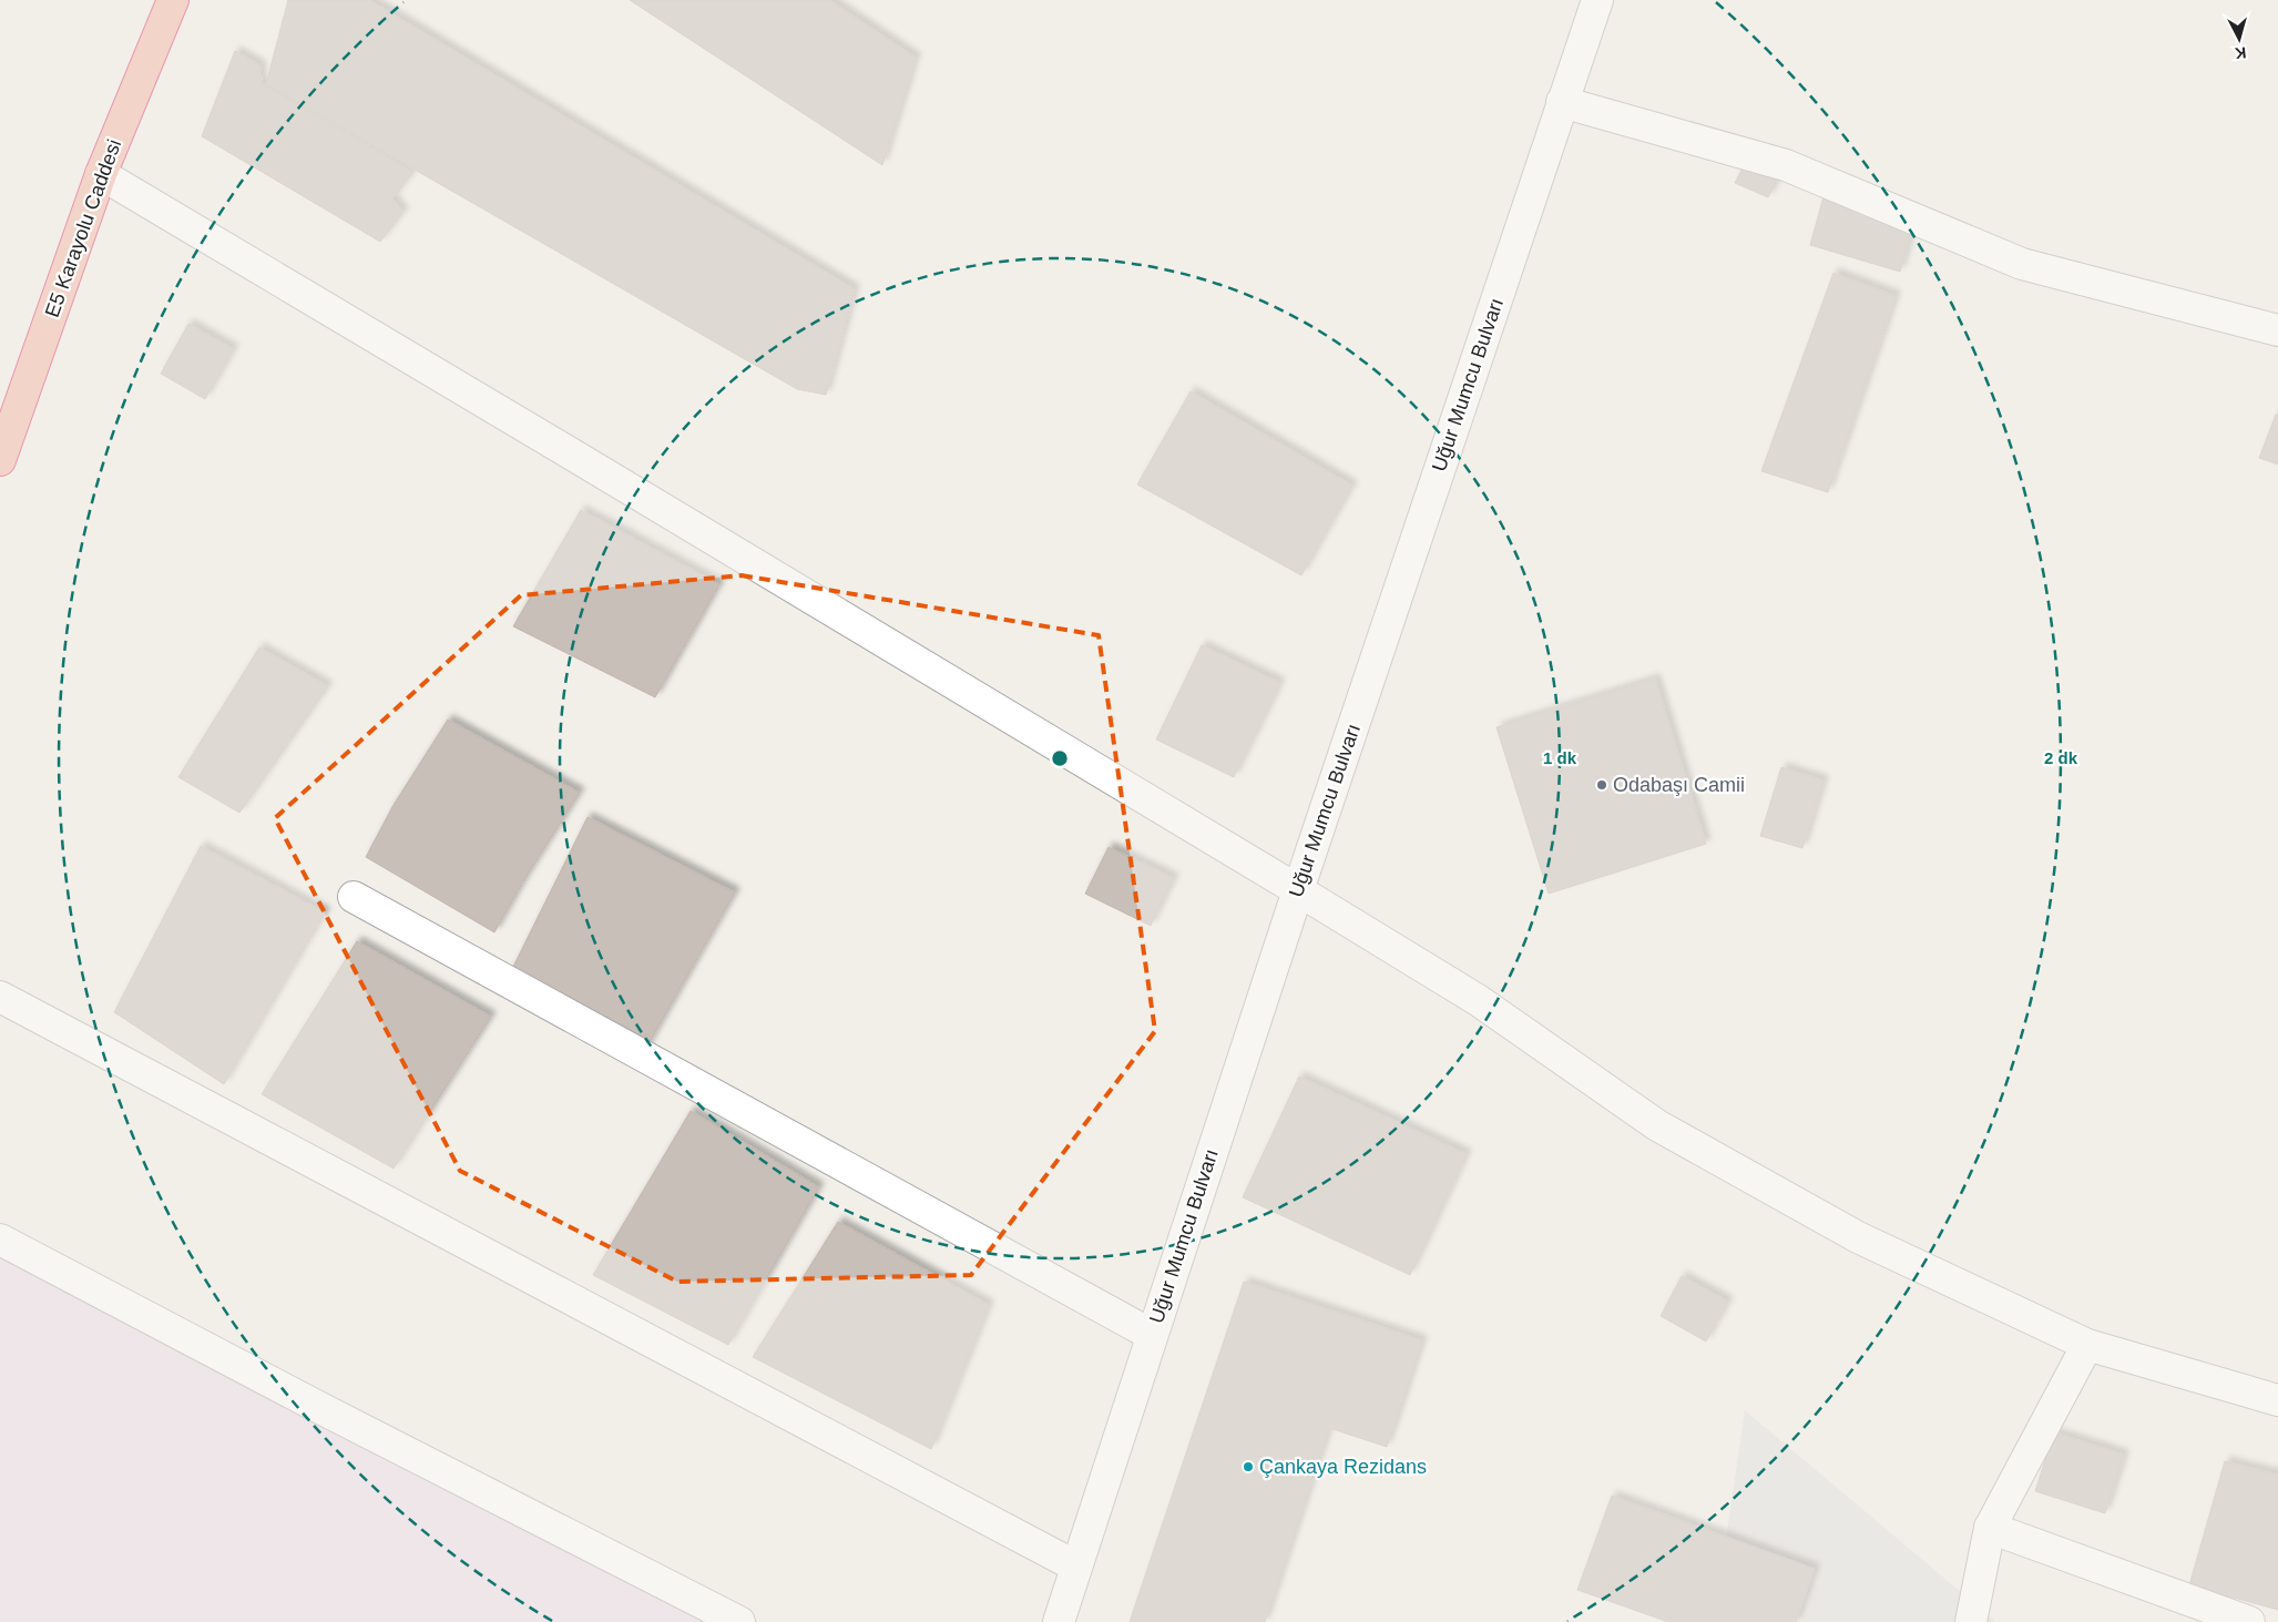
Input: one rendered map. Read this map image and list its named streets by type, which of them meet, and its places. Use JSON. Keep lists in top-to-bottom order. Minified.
{"streets":{"highway":["E5 Karayolu Caddesi"],"street":["Uğur Mumcu Bulvarı"]},"places":["Odabaşı Camii","Çankaya Rezidans"],"north":"bottom","rings":["1 dk","2 dk"]}
